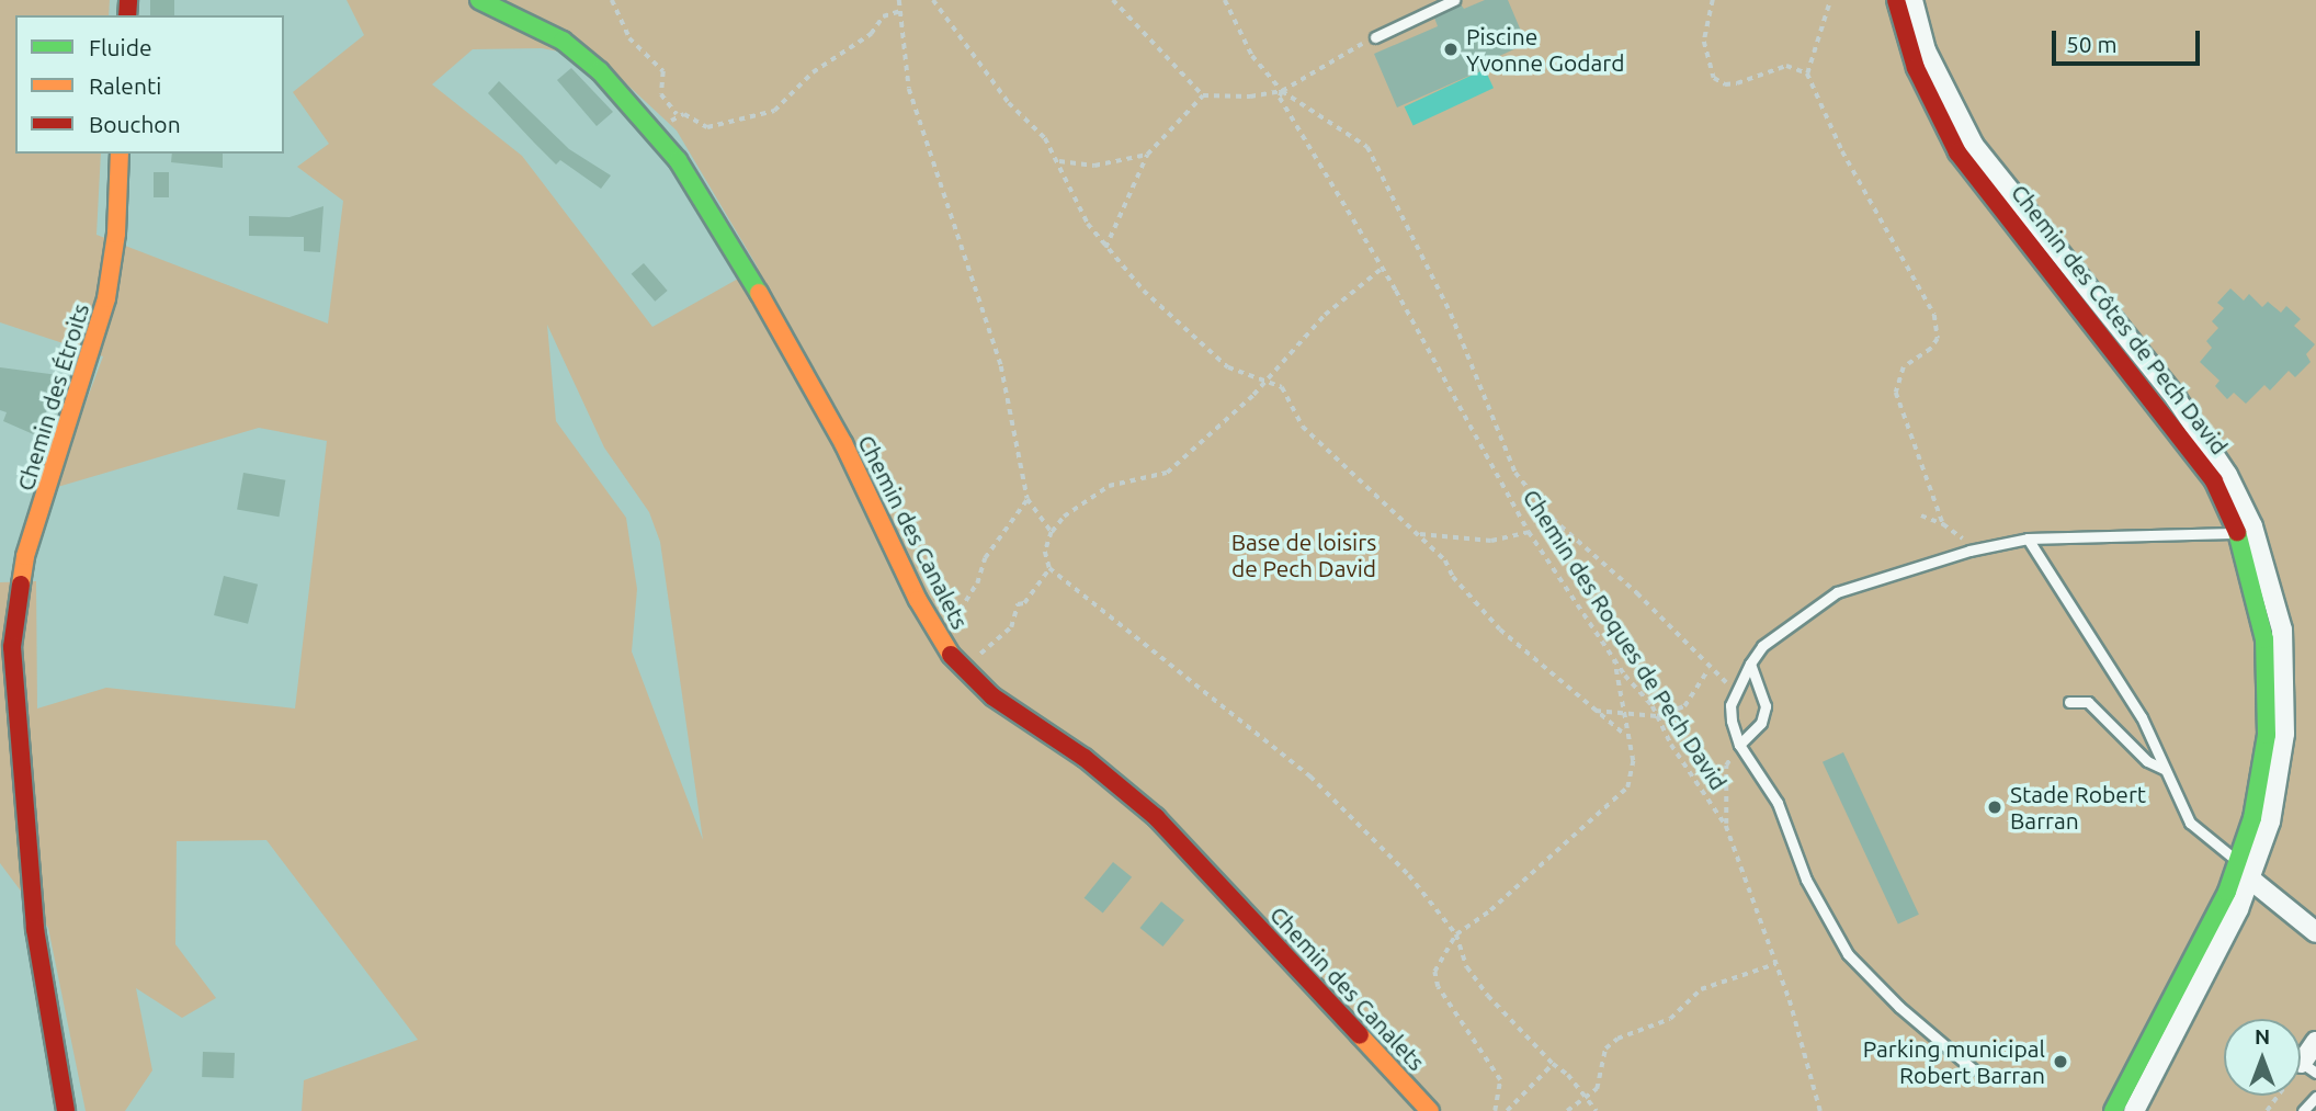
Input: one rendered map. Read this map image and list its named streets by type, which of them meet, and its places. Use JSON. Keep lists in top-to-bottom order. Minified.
{"streets":{"street":["Chemin des Côtes de Pech David","Chemin des Étroits","Chemin des Canalets"],"path":["Chemin des Roques de Pech David"]},"parks":["Base de loisirs de Pech David"],"places":["Piscine Yvonne Godard","Stade Robert Barran","Parking municipal Robert Barran"],"legend":["Fluide","Ralenti","Bouchon"],"scale_bar":"50 m","north":"top"}
